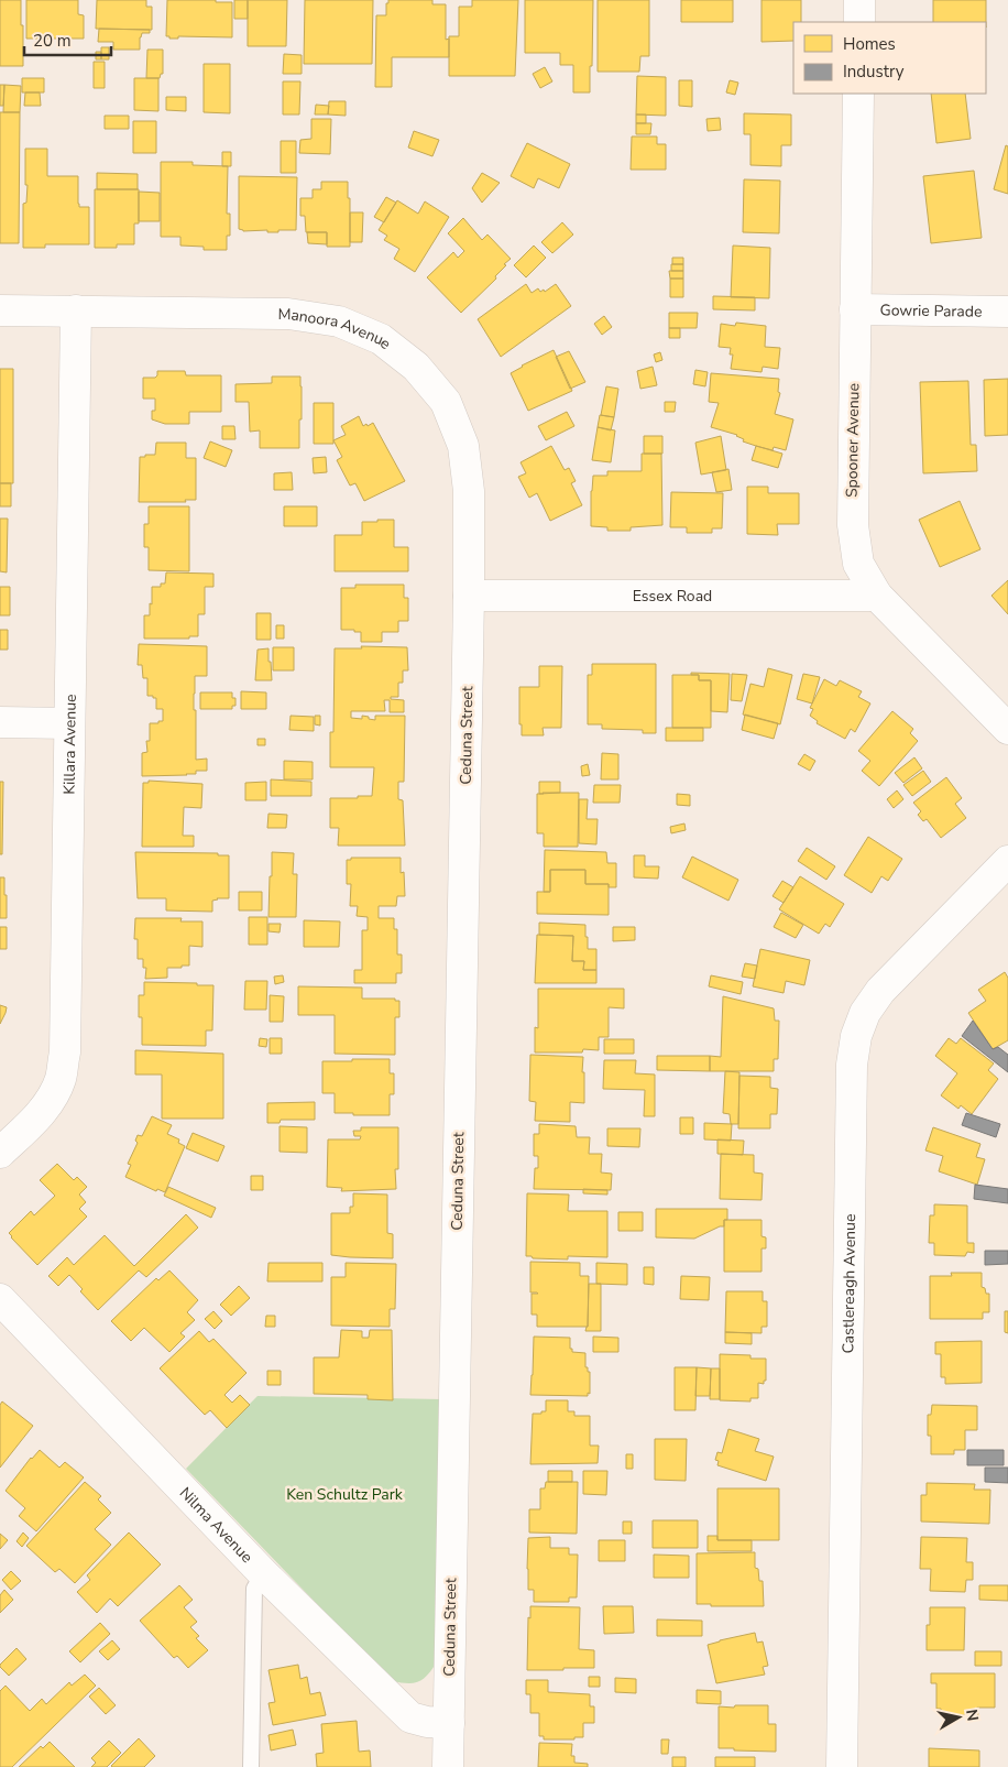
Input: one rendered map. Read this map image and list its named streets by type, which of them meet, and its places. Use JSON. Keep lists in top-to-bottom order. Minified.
{"streets":{"street":["Gowrie Parade","Manoora Avenue","Spooner Avenue","Essex Road","Ceduna Street","Killara Avenue","Castlereagh Avenue","Nilma Avenue"]},"crossings":[["Gowrie Parade","Spooner Avenue"],["Manoora Avenue","Essex Road"],["Manoora Avenue","Ceduna Street"],["Manoora Avenue","Killara Avenue"],["Spooner Avenue","Essex Road"],["Essex Road","Ceduna Street"],["Ceduna Street","Nilma Avenue"]],"parks":["Ken Schultz Park"],"legend":["Homes","Industry"],"scale_bar":"20 m","north":"right"}
